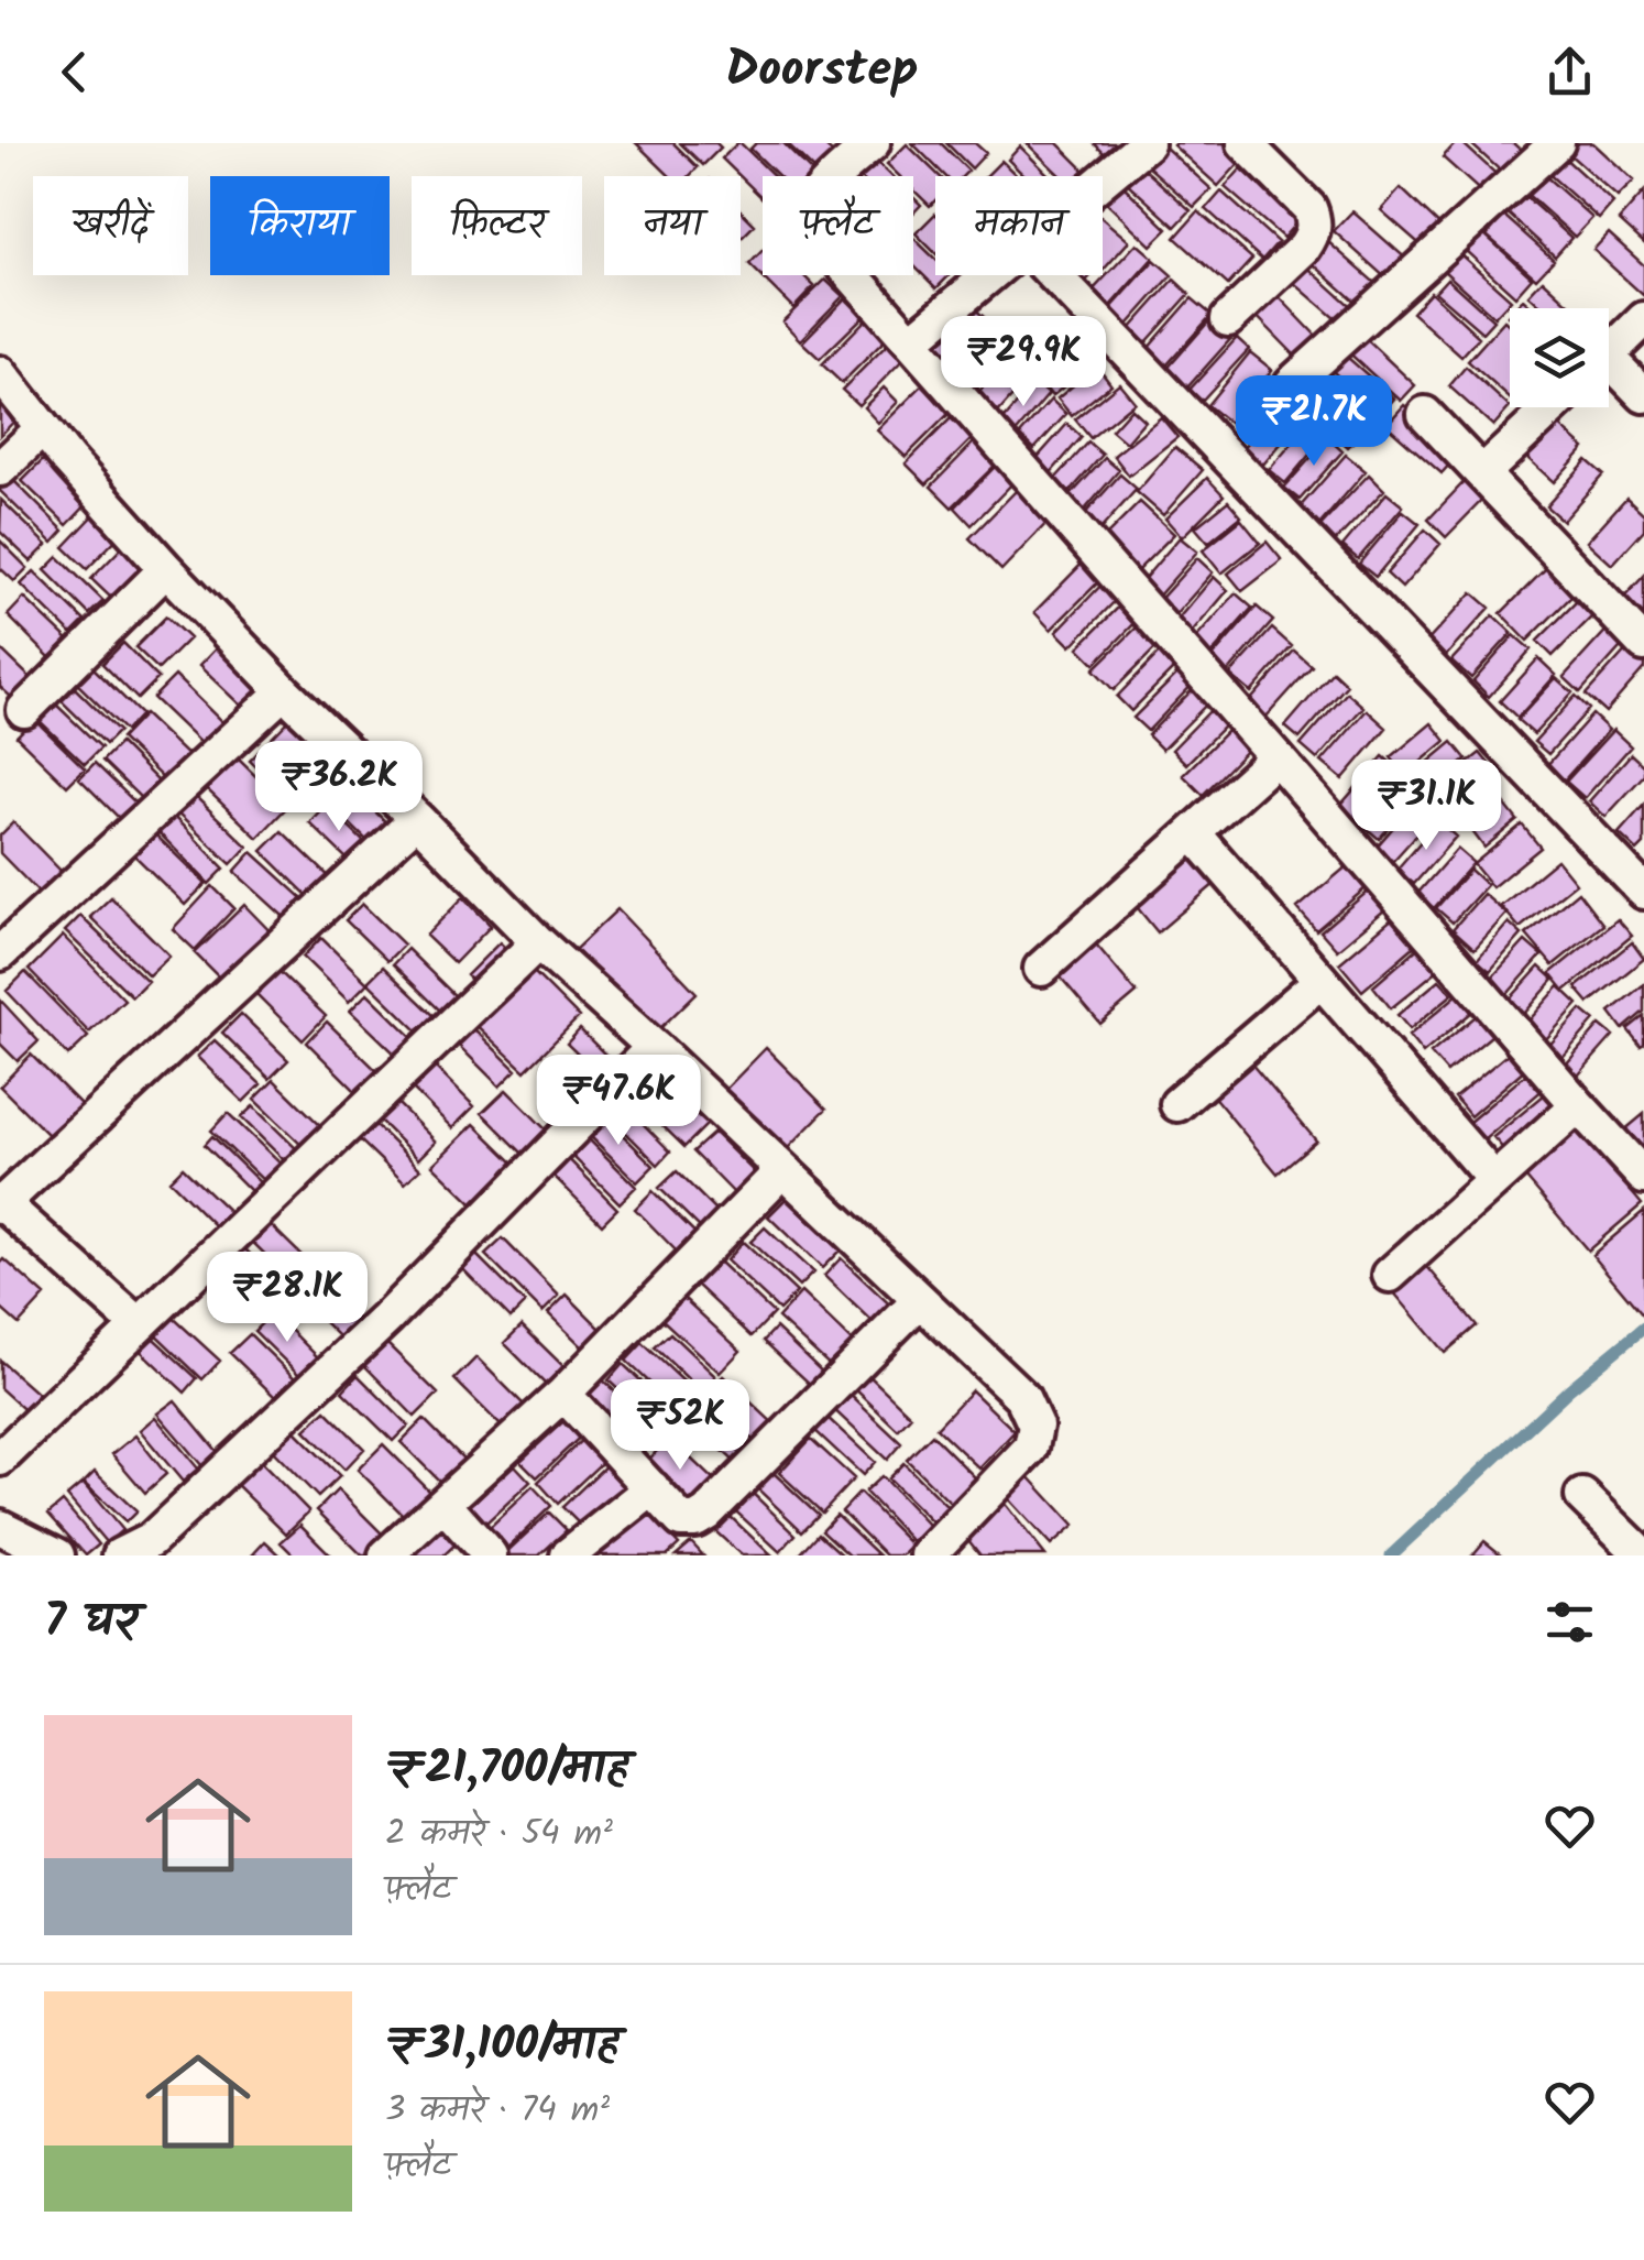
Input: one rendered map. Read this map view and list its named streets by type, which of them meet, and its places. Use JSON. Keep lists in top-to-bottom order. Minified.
{"page":{"header":"Doorstep","chip":["खरीदें","किराया","फ़िल्टर","नया","फ़्लैट","मकान"],"price":["₹29.9K","₹21.7K","₹36.2K","₹31.1K","₹47.6K","₹28.1K","₹52K"],"heading":"7 घर","list":[{"name":"₹21,700/माह","note":"2 कमरे · 54 m² · फ़्लैट"},{"name":"₹31,100/माह","note":"3 कमरे · 74 m² · फ़्लैट"}]}}
